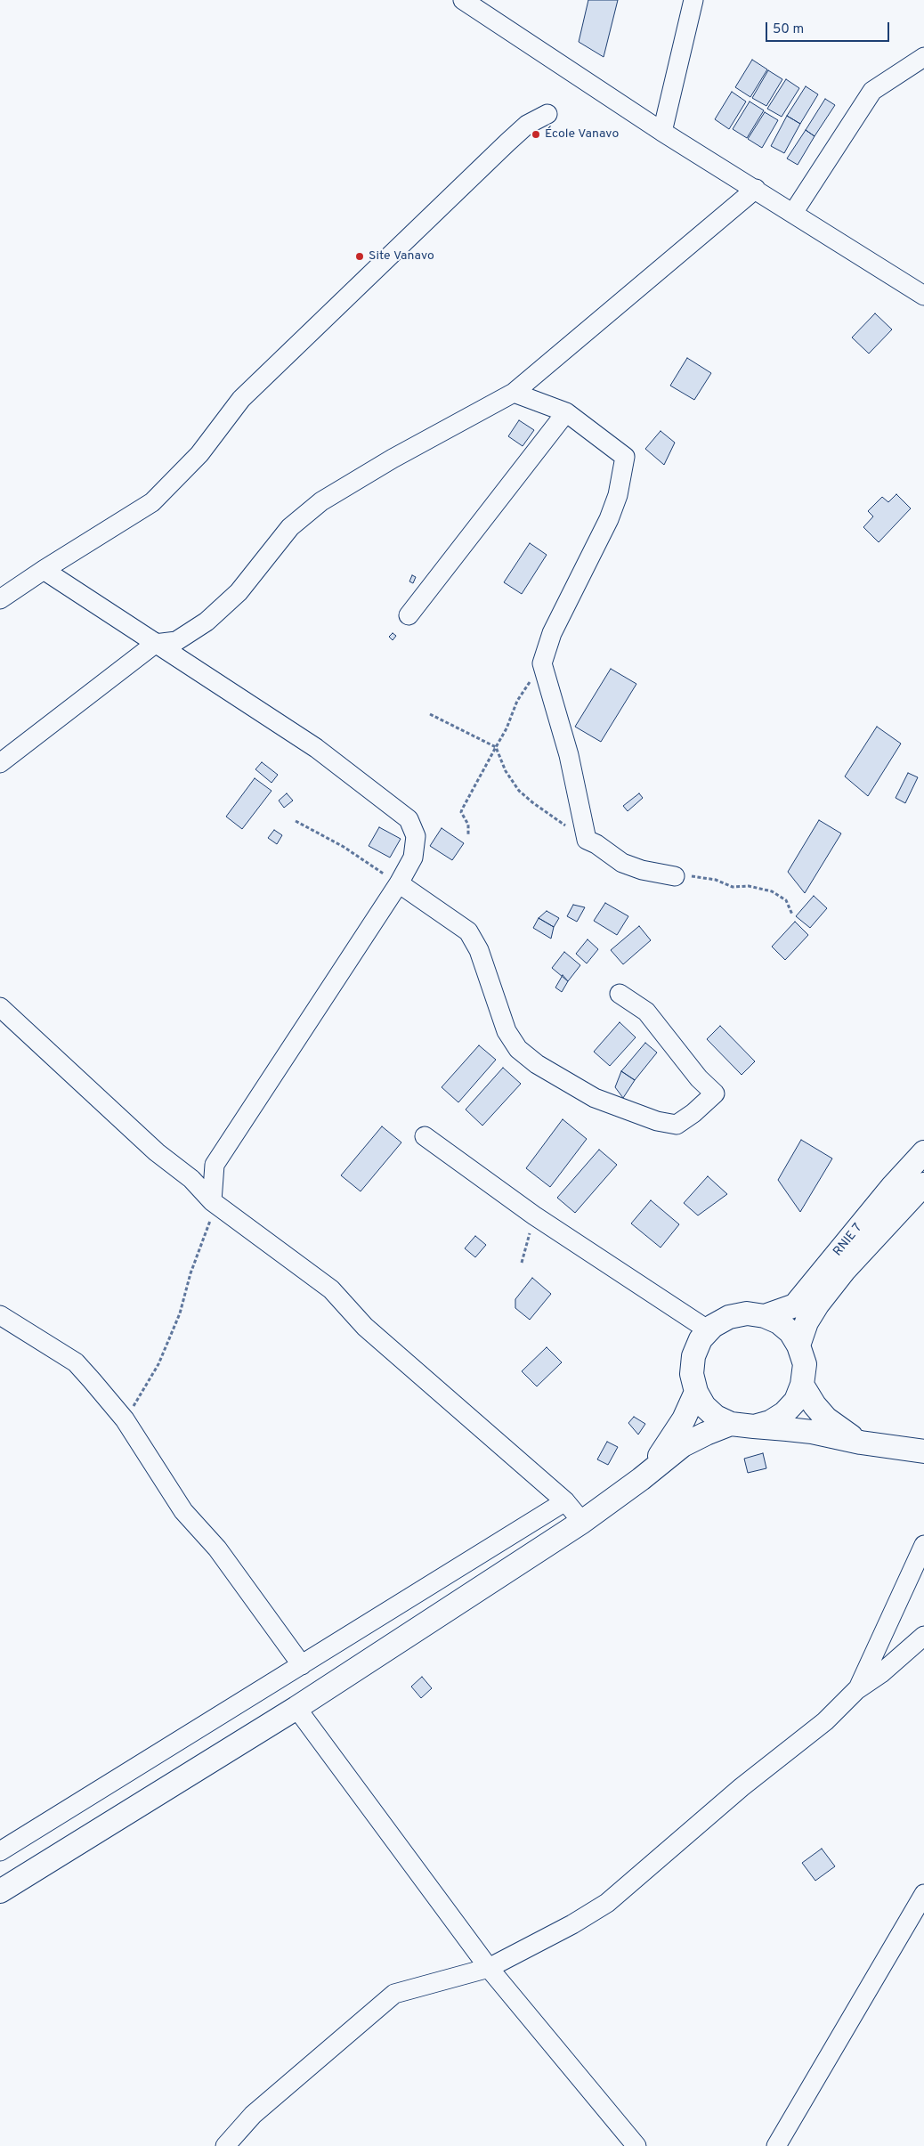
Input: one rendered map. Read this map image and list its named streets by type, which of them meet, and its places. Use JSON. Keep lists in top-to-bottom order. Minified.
{"streets":{"main road":["RNIE 7"]},"places":["École Vanavo","Site Vanavo"],"scale_bar":"50 m"}
